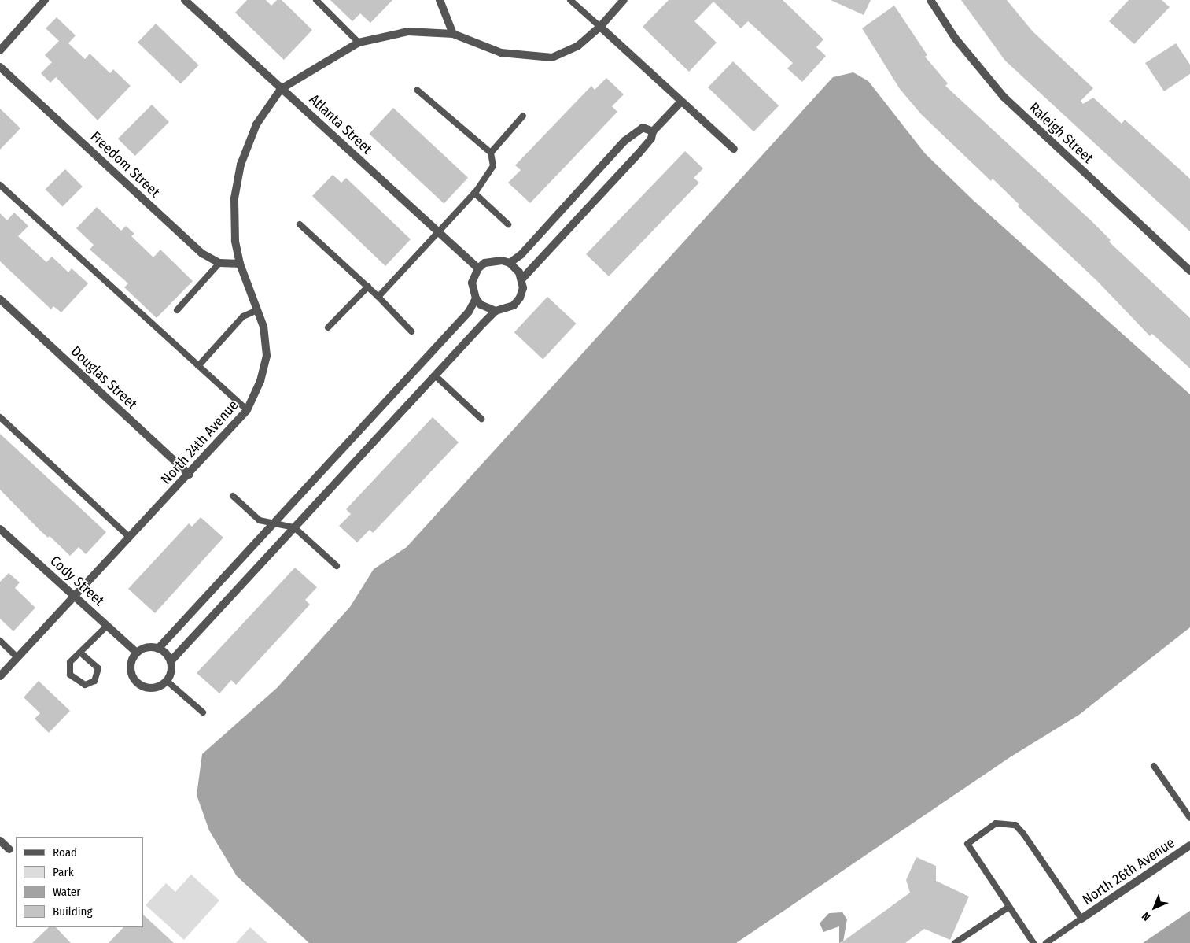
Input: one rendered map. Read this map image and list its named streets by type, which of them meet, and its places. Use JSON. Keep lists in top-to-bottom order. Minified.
{"streets":{"street":["Atlanta Street","Raleigh Street","Freedom Street","Douglas Street","North 24th Avenue","Cody Street","North 26th Avenue"]},"crossings":[["Atlanta Street","North 24th Avenue"],["Freedom Street","North 24th Avenue"],["Douglas Street","North 24th Avenue"],["North 24th Avenue","Cody Street"]],"legend":["Road","Park","Water","Building"],"north":"bottom left"}
